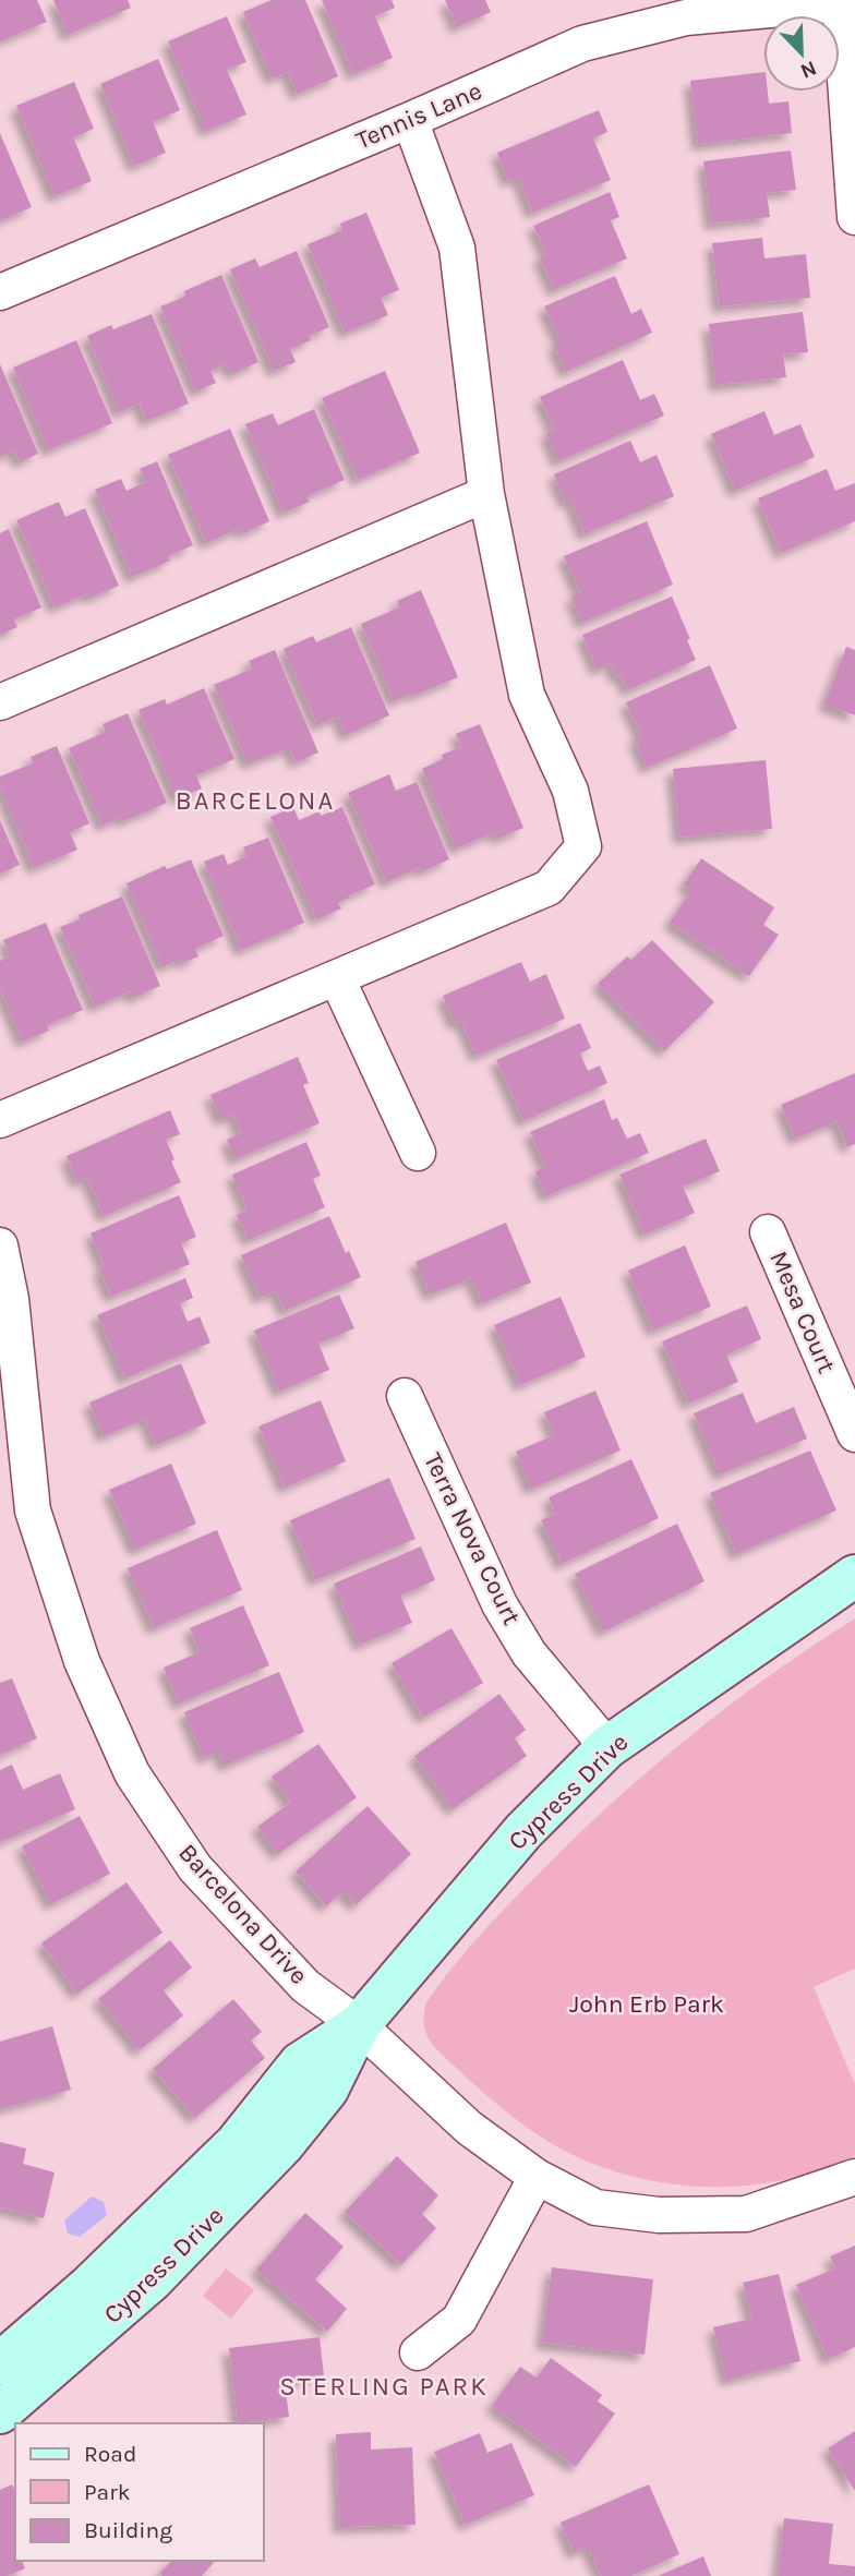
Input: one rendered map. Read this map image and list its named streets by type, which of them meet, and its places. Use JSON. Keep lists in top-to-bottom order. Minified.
{"streets":{"street":["Tennis Lane","Mesa Court","Terra Nova Court","Cypress Drive","Barcelona Drive"]},"crossings":[["Terra Nova Court","Cypress Drive"],["Cypress Drive","Barcelona Drive"]],"districts":["BARCELONA","STERLING PARK"],"parks":["John Erb Park"],"legend":["Road","Park","Building"],"north":"bottom right"}
